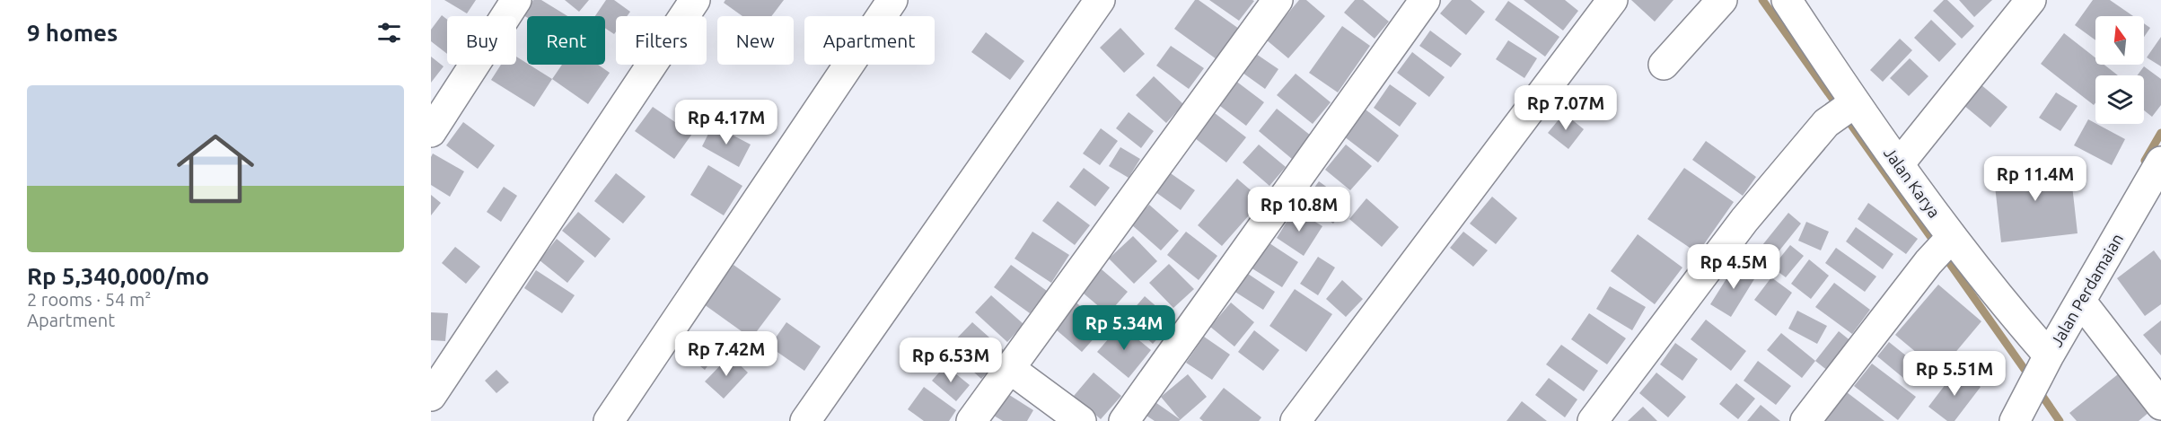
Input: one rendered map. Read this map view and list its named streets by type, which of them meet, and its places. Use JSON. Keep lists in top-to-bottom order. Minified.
{"streets":{"street":["Jalan Karya","Jalan Perdamaian"]},"crossings":[["Jalan Karya","Jalan Perdamaian"]],"north":"top","page":{"heading":"9 homes","chip":["Buy","Rent","Filters","New","Apartment"],"list":[{"name":"Rp 5,340,000/mo","note":"2 rooms · 54 m² · Apartment"}],"price":["Rp 7.07M","Rp 4.17M","Rp 11.4M","Rp 10.8M","Rp 4.5M","Rp 5.34M","Rp 7.42M","Rp 6.53M","Rp 5.51M"]}}
